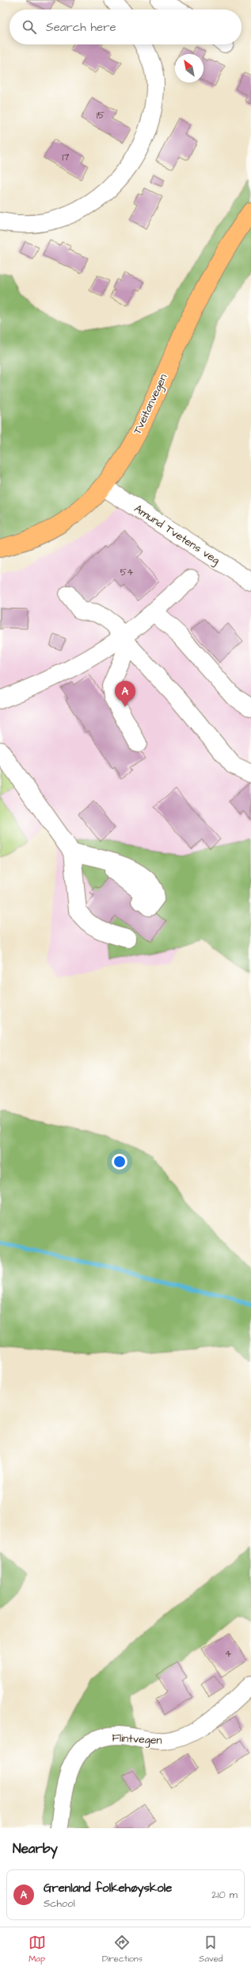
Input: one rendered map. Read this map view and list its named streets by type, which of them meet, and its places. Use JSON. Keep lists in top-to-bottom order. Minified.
{"streets":{"main road":["Tveitanvegen"],"street":["Amund Tvetens veg","Flintvegen"]},"crossings":[["Tveitanvegen","Amund Tvetens veg"]],"house_numbers":["15","17","54","4"],"north":"top left","page":{"search":"Search here","pins":"A","heading":"Nearby","list":[{"mark":"A","name":"Grenland folkehøyskole","note":"School","value":"210 m"}],"nav":["Map","Directions","Saved"]}}
